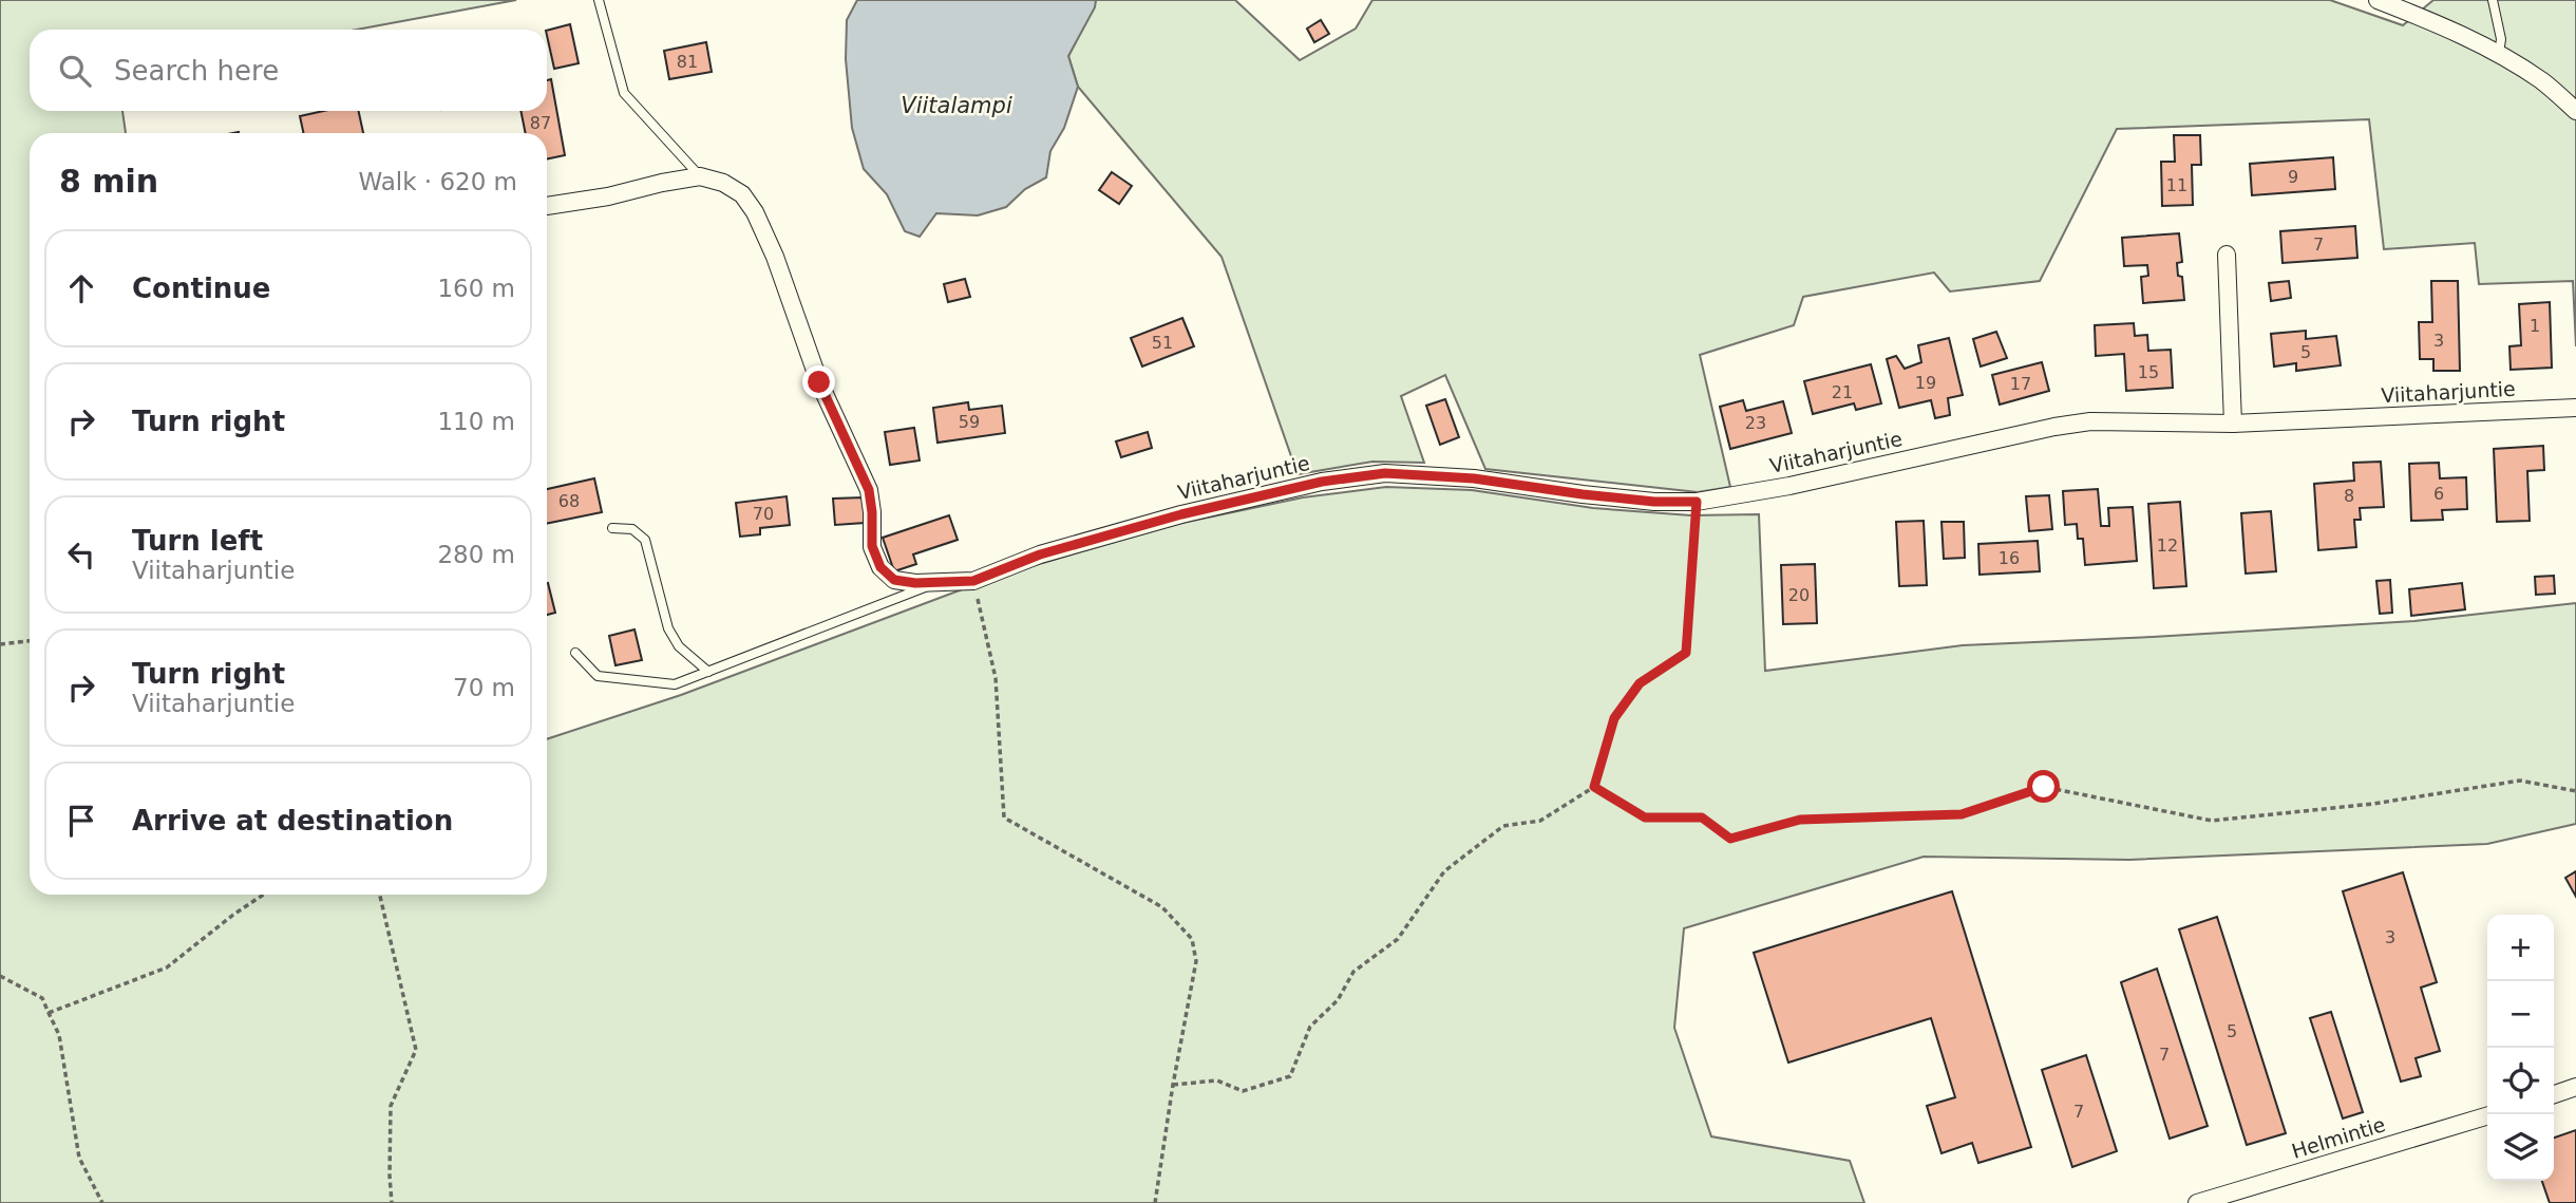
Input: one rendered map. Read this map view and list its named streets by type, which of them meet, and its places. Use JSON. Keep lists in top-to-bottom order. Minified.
{"streets":{"street":["Viitaharjuntie","Helmintie"]},"water":["Viitalampi"],"house_numbers":["81","87","9","11","7","1","3","51","5","15","19","17","21","59","23","6","8","68","70","12","16","20","3","5","7","7"],"page":{"search":"Search here","heading":["8 min","Walk · 620 m"],"list":[["Continue","160 m"],["Turn right","110 m"],["Turn left","Viitaharjuntie","280 m"],["Turn right","Viitaharjuntie","70 m"],"Arrive at destination"],"map_buttons":["+","−"]}}
